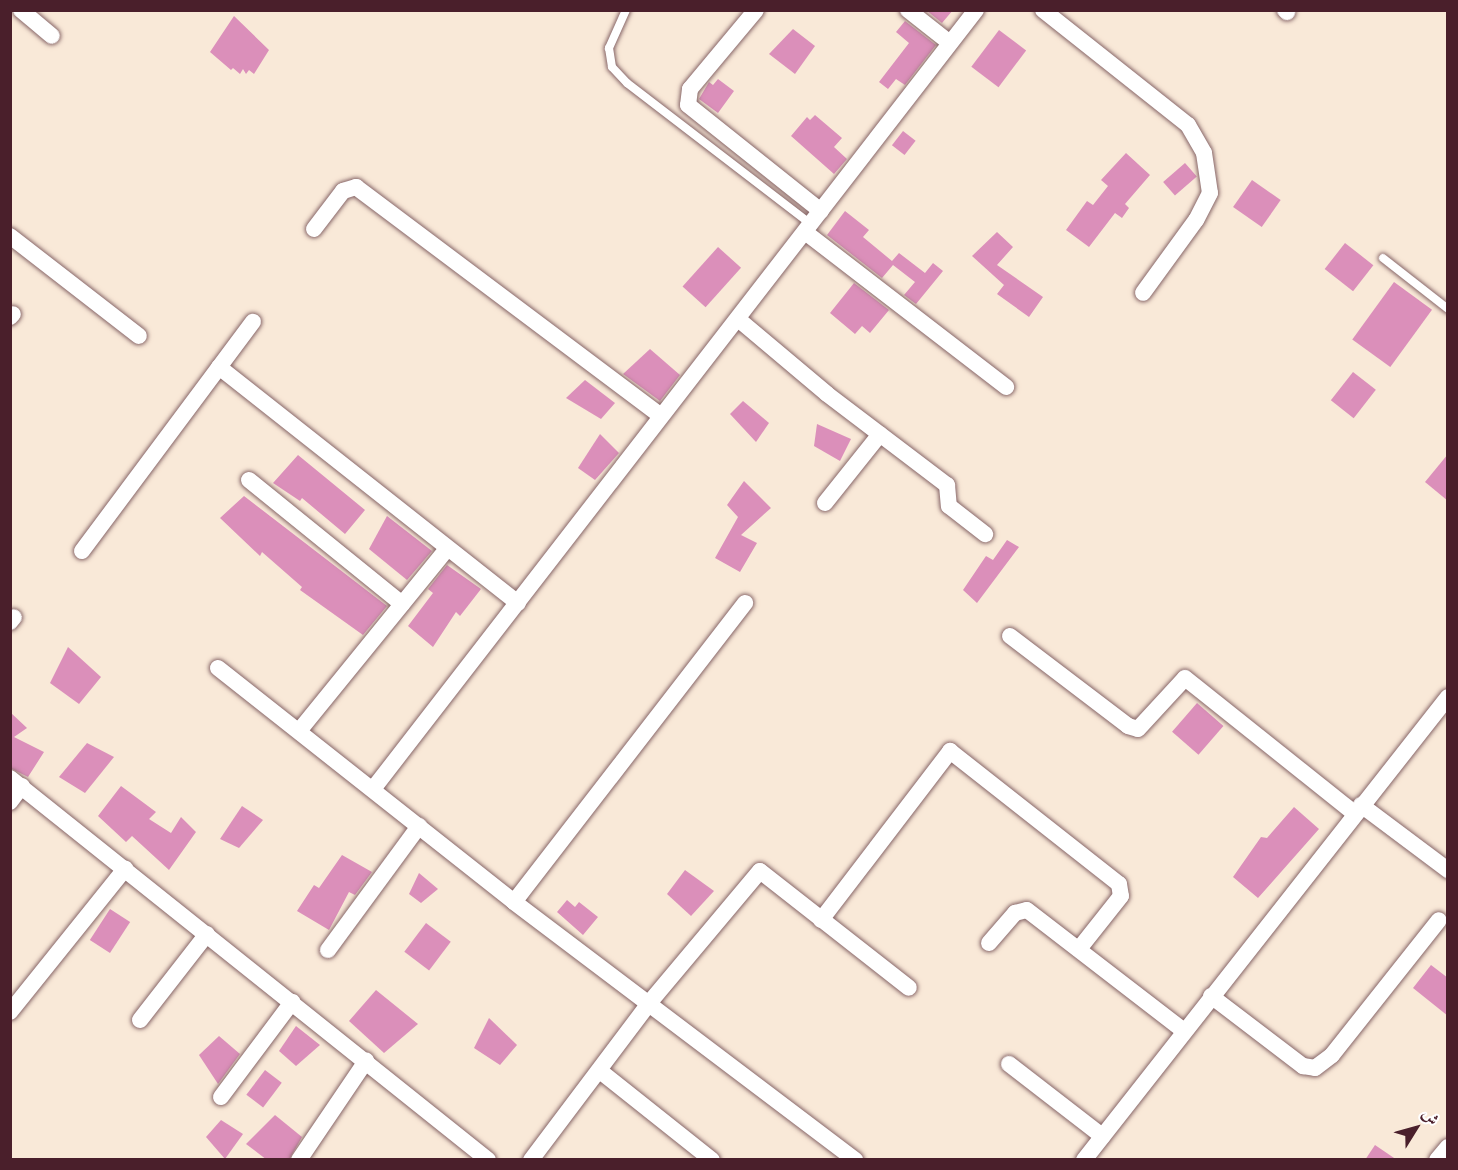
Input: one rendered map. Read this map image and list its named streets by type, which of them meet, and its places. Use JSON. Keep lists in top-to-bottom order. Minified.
{"north":"top right"}
